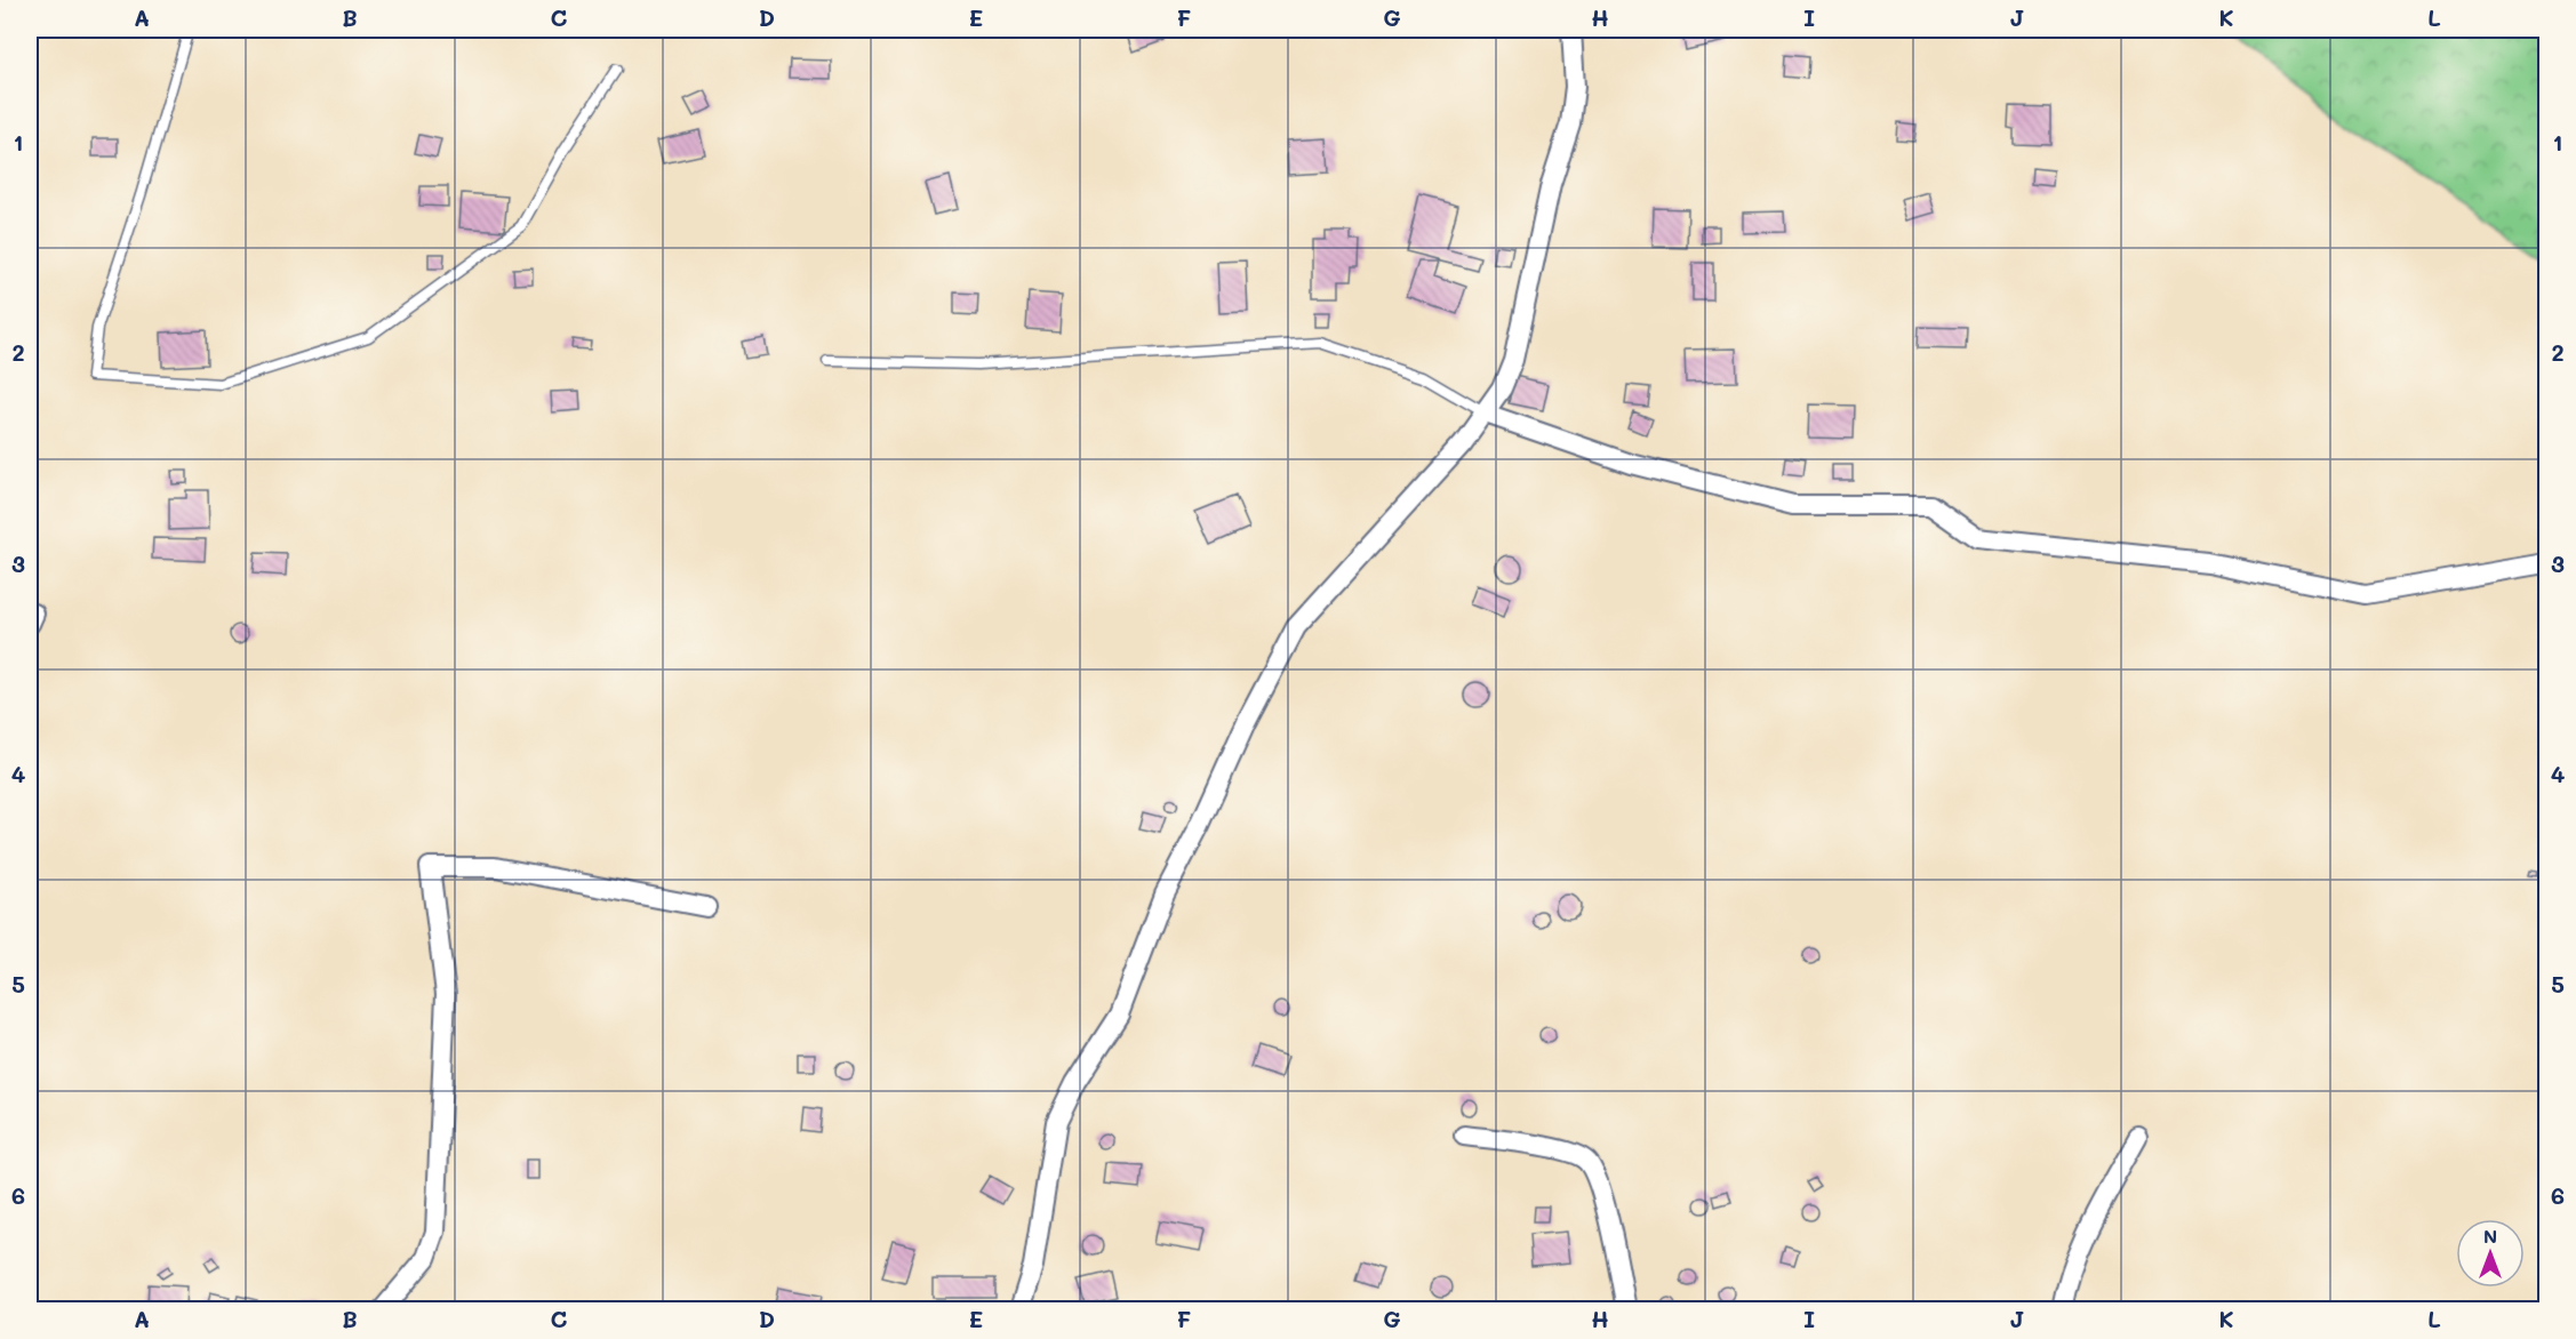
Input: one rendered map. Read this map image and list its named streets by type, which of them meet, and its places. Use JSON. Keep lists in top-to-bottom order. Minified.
{"north":"top","grid":{"columns":["A","B","C","D","E","F","G","H","I","J","K","L"],"rows":["1","2","3","4","5","6"]}}
